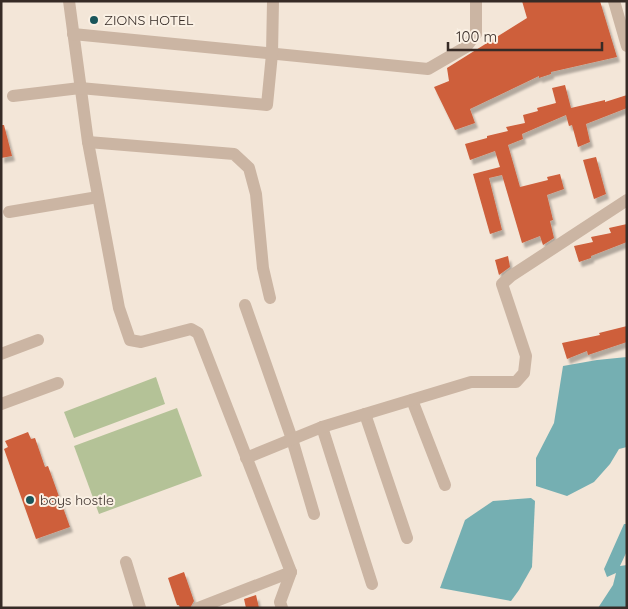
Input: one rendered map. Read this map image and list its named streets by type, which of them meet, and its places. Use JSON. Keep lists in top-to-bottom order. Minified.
{"places":["ZIONS HOTEL","boys hostle"],"scale_bar":"100 m"}
